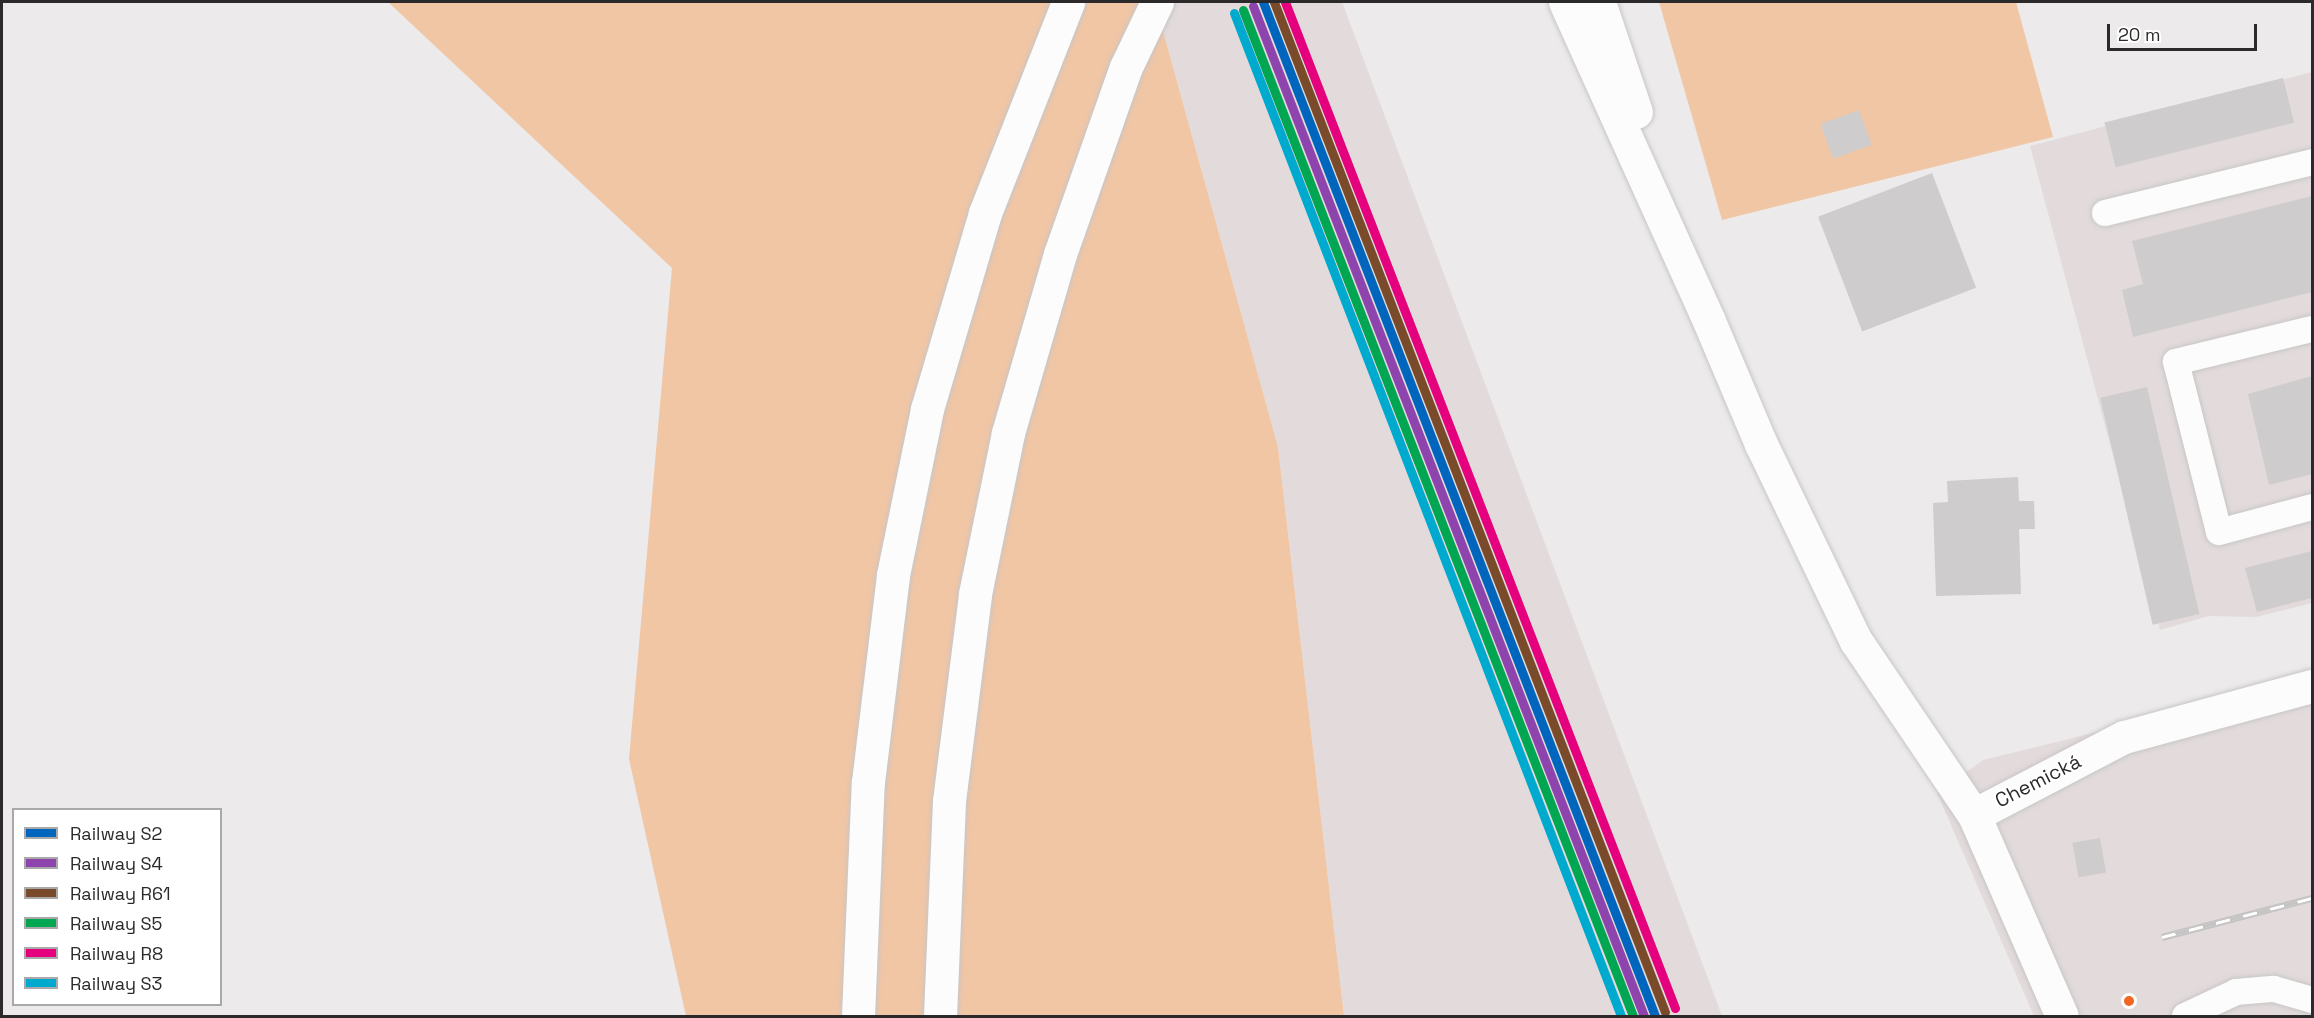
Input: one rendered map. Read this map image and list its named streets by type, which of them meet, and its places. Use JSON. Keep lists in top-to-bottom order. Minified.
{"streets":{"main road":["Chemická"]},"lines":["rail line S2","rail line R61","rail line R8","rail line S4","rail line S5","rail line S3"],"legend":["Railway S2","Railway S4","Railway R61","Railway S5","Railway R8","Railway S3"],"scale_bar":"20 m"}
